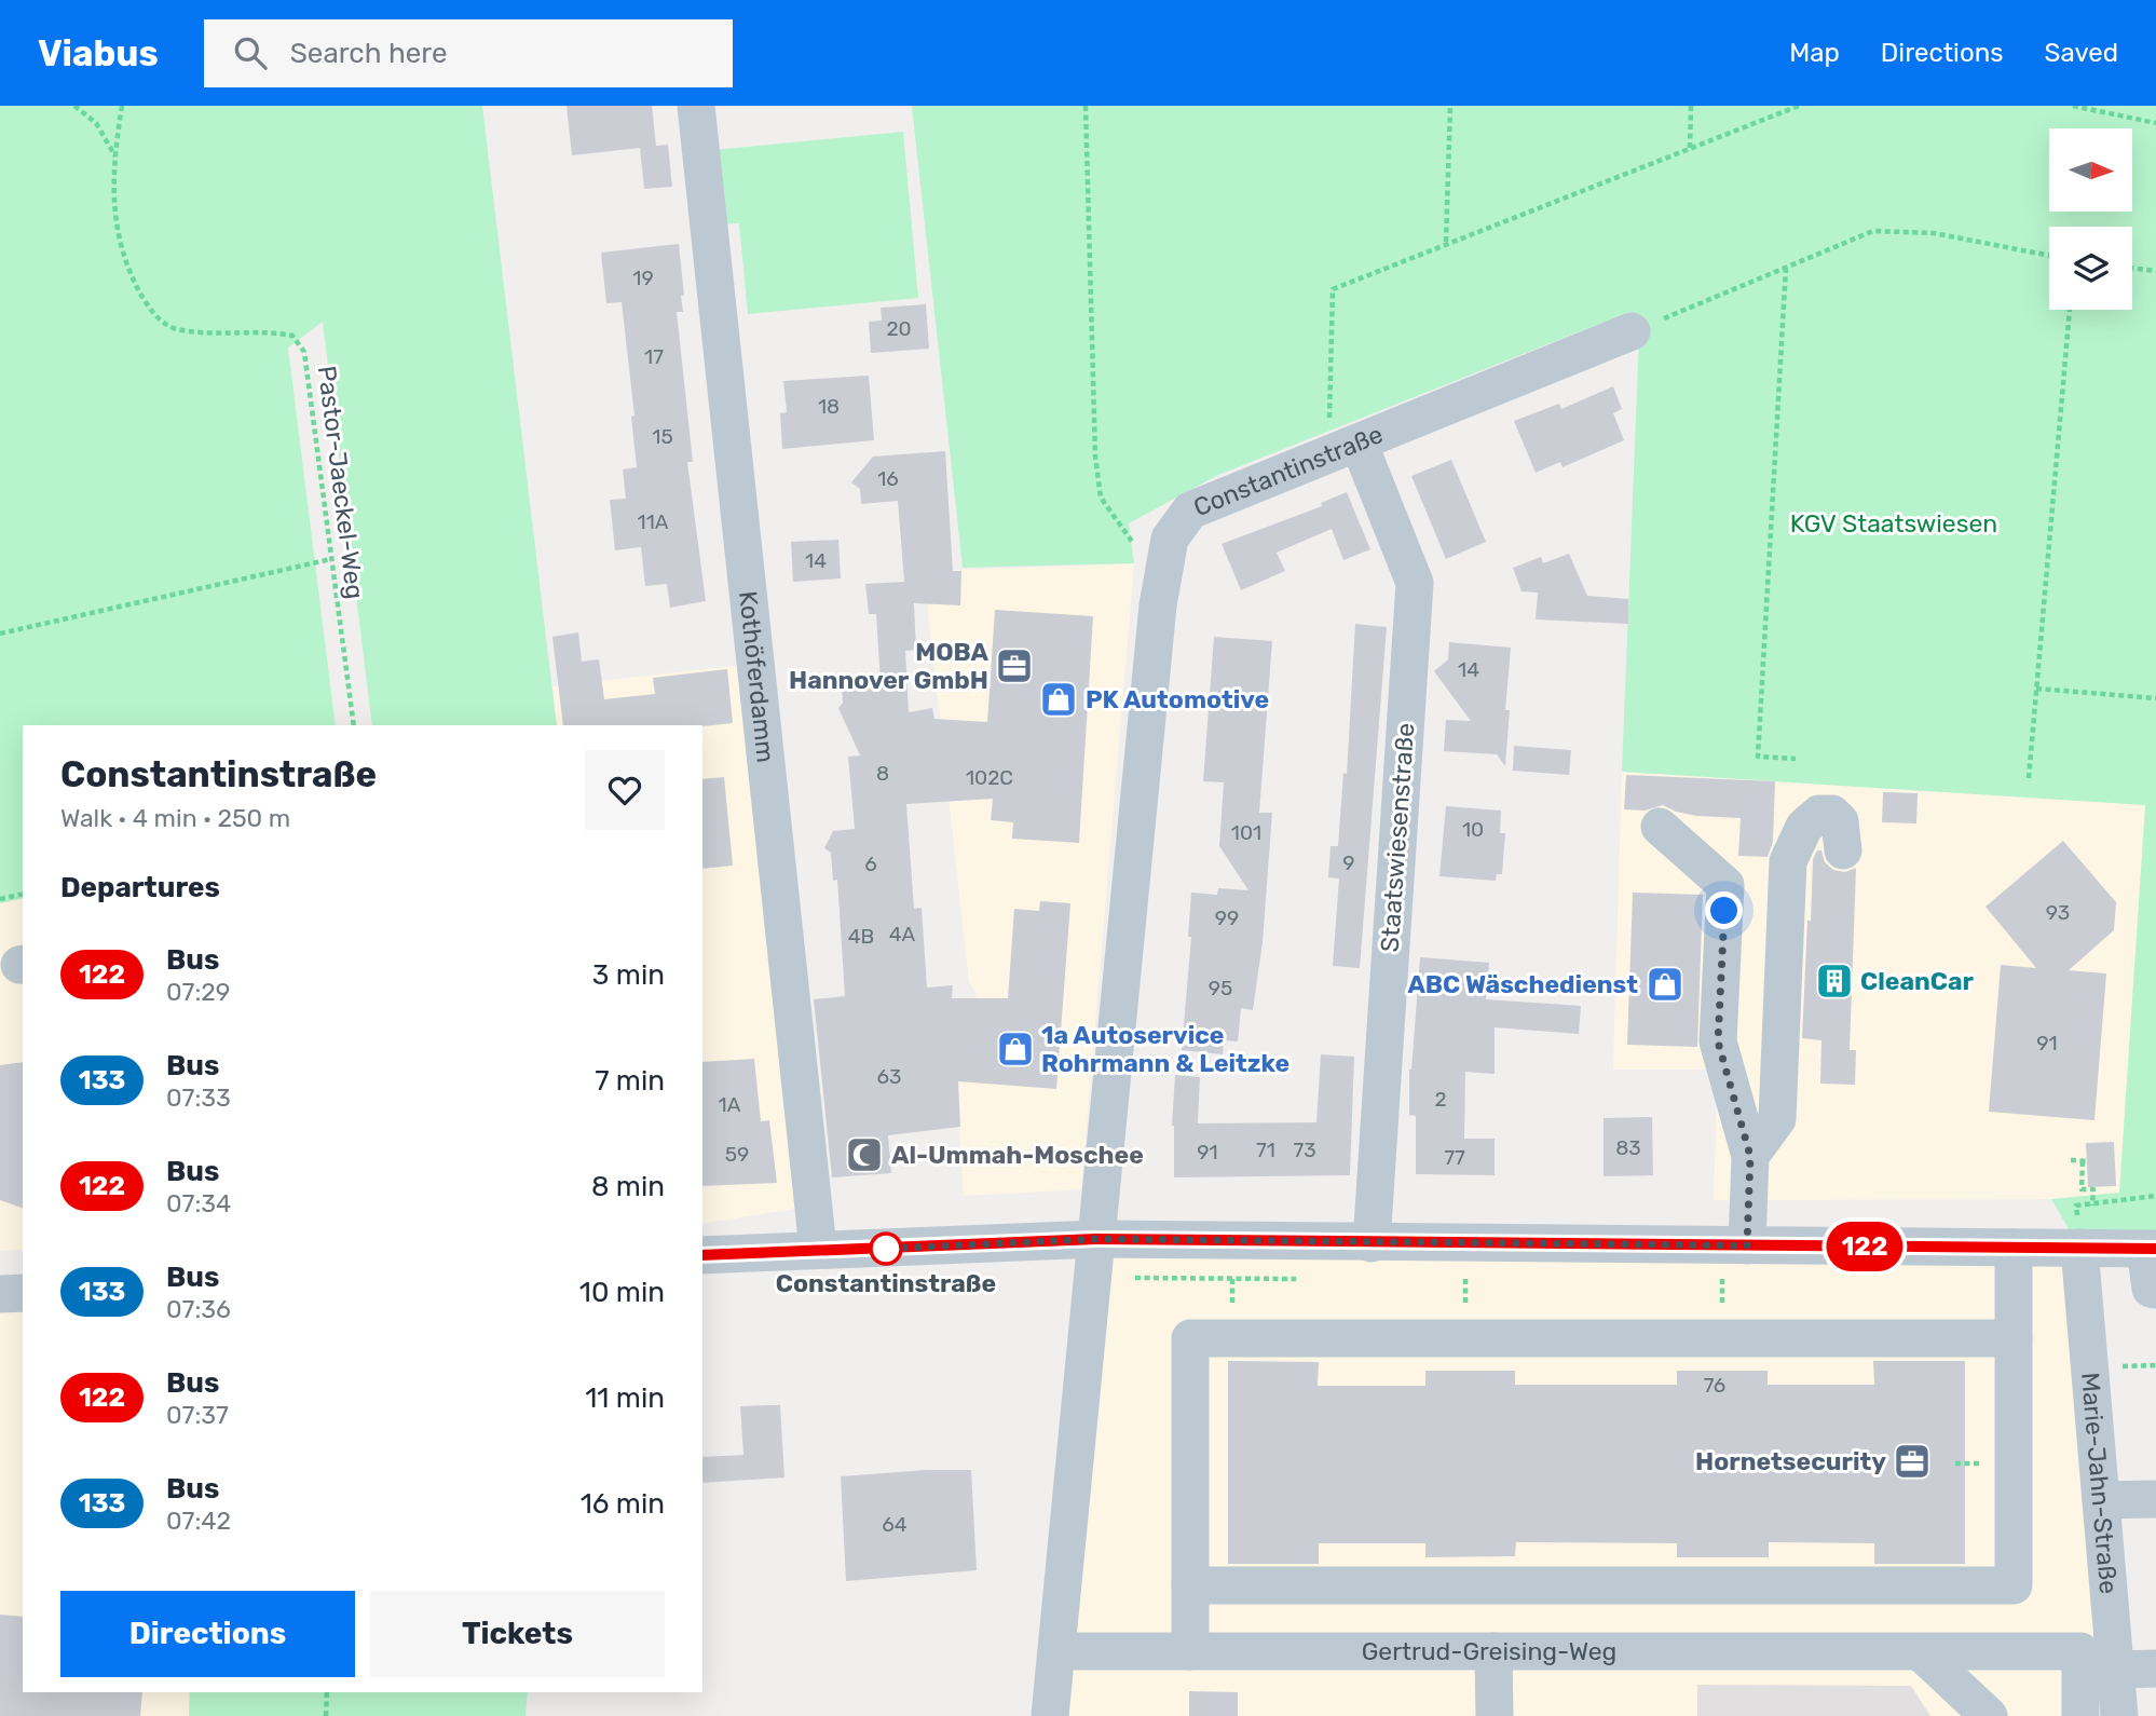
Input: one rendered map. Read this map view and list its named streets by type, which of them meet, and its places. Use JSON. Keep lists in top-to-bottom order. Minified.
{"streets":{"street":["Constantinstraße","Kothöferdamm","Staatswiesenstraße","Marie-Jahn-Straße","Gertrud-Greising-Weg"],"path":["Pastor-Jaeckel-Weg"]},"crossings":[["Constantinstraße","Staatswiesenstraße"],["Constantinstraße","Gertrud-Greising-Weg"]],"parks":["KGV Staatswiesen"],"places":{"office":["MOBA Hannover GmbH","Hornetsecurity"],"shop":["PK Automotive","ABC Wäschedienst","1a Autoservice Rohrmann & Leitzke"],"building":["CleanCar"],"mosque":["Al-Ummah-Moschee"],"other":["Constantinstraße"]},"lines":["bus line 122"],"house_numbers":["19","20","17","18","15","16","11A","14","14","8","102C","10","101","9","6","93","99","4A","4B","95","91","63","2","1A","83","71","73","91","59","77","76","64"],"north":"right","page":{"header":"Viabus","search":"Search here","nav":["Map","Directions","Saved"],"on_map":"122","heading":[["Constantinstraße","Walk · 4 min · 250 m"],"Departures"],"list":[{"mark":"122","name":"Bus","note":"07:29","value":"3 min"},{"mark":"133","name":"Bus","note":"07:33","value":"7 min"},{"mark":"122","name":"Bus","note":"07:34","value":"8 min"},{"mark":"133","name":"Bus","note":"07:36","value":"10 min"},{"mark":"122","name":"Bus","note":"07:37","value":"11 min"},{"mark":"133","name":"Bus","note":"07:42","value":"16 min"}],"buttons":["Directions","Tickets"]}}
